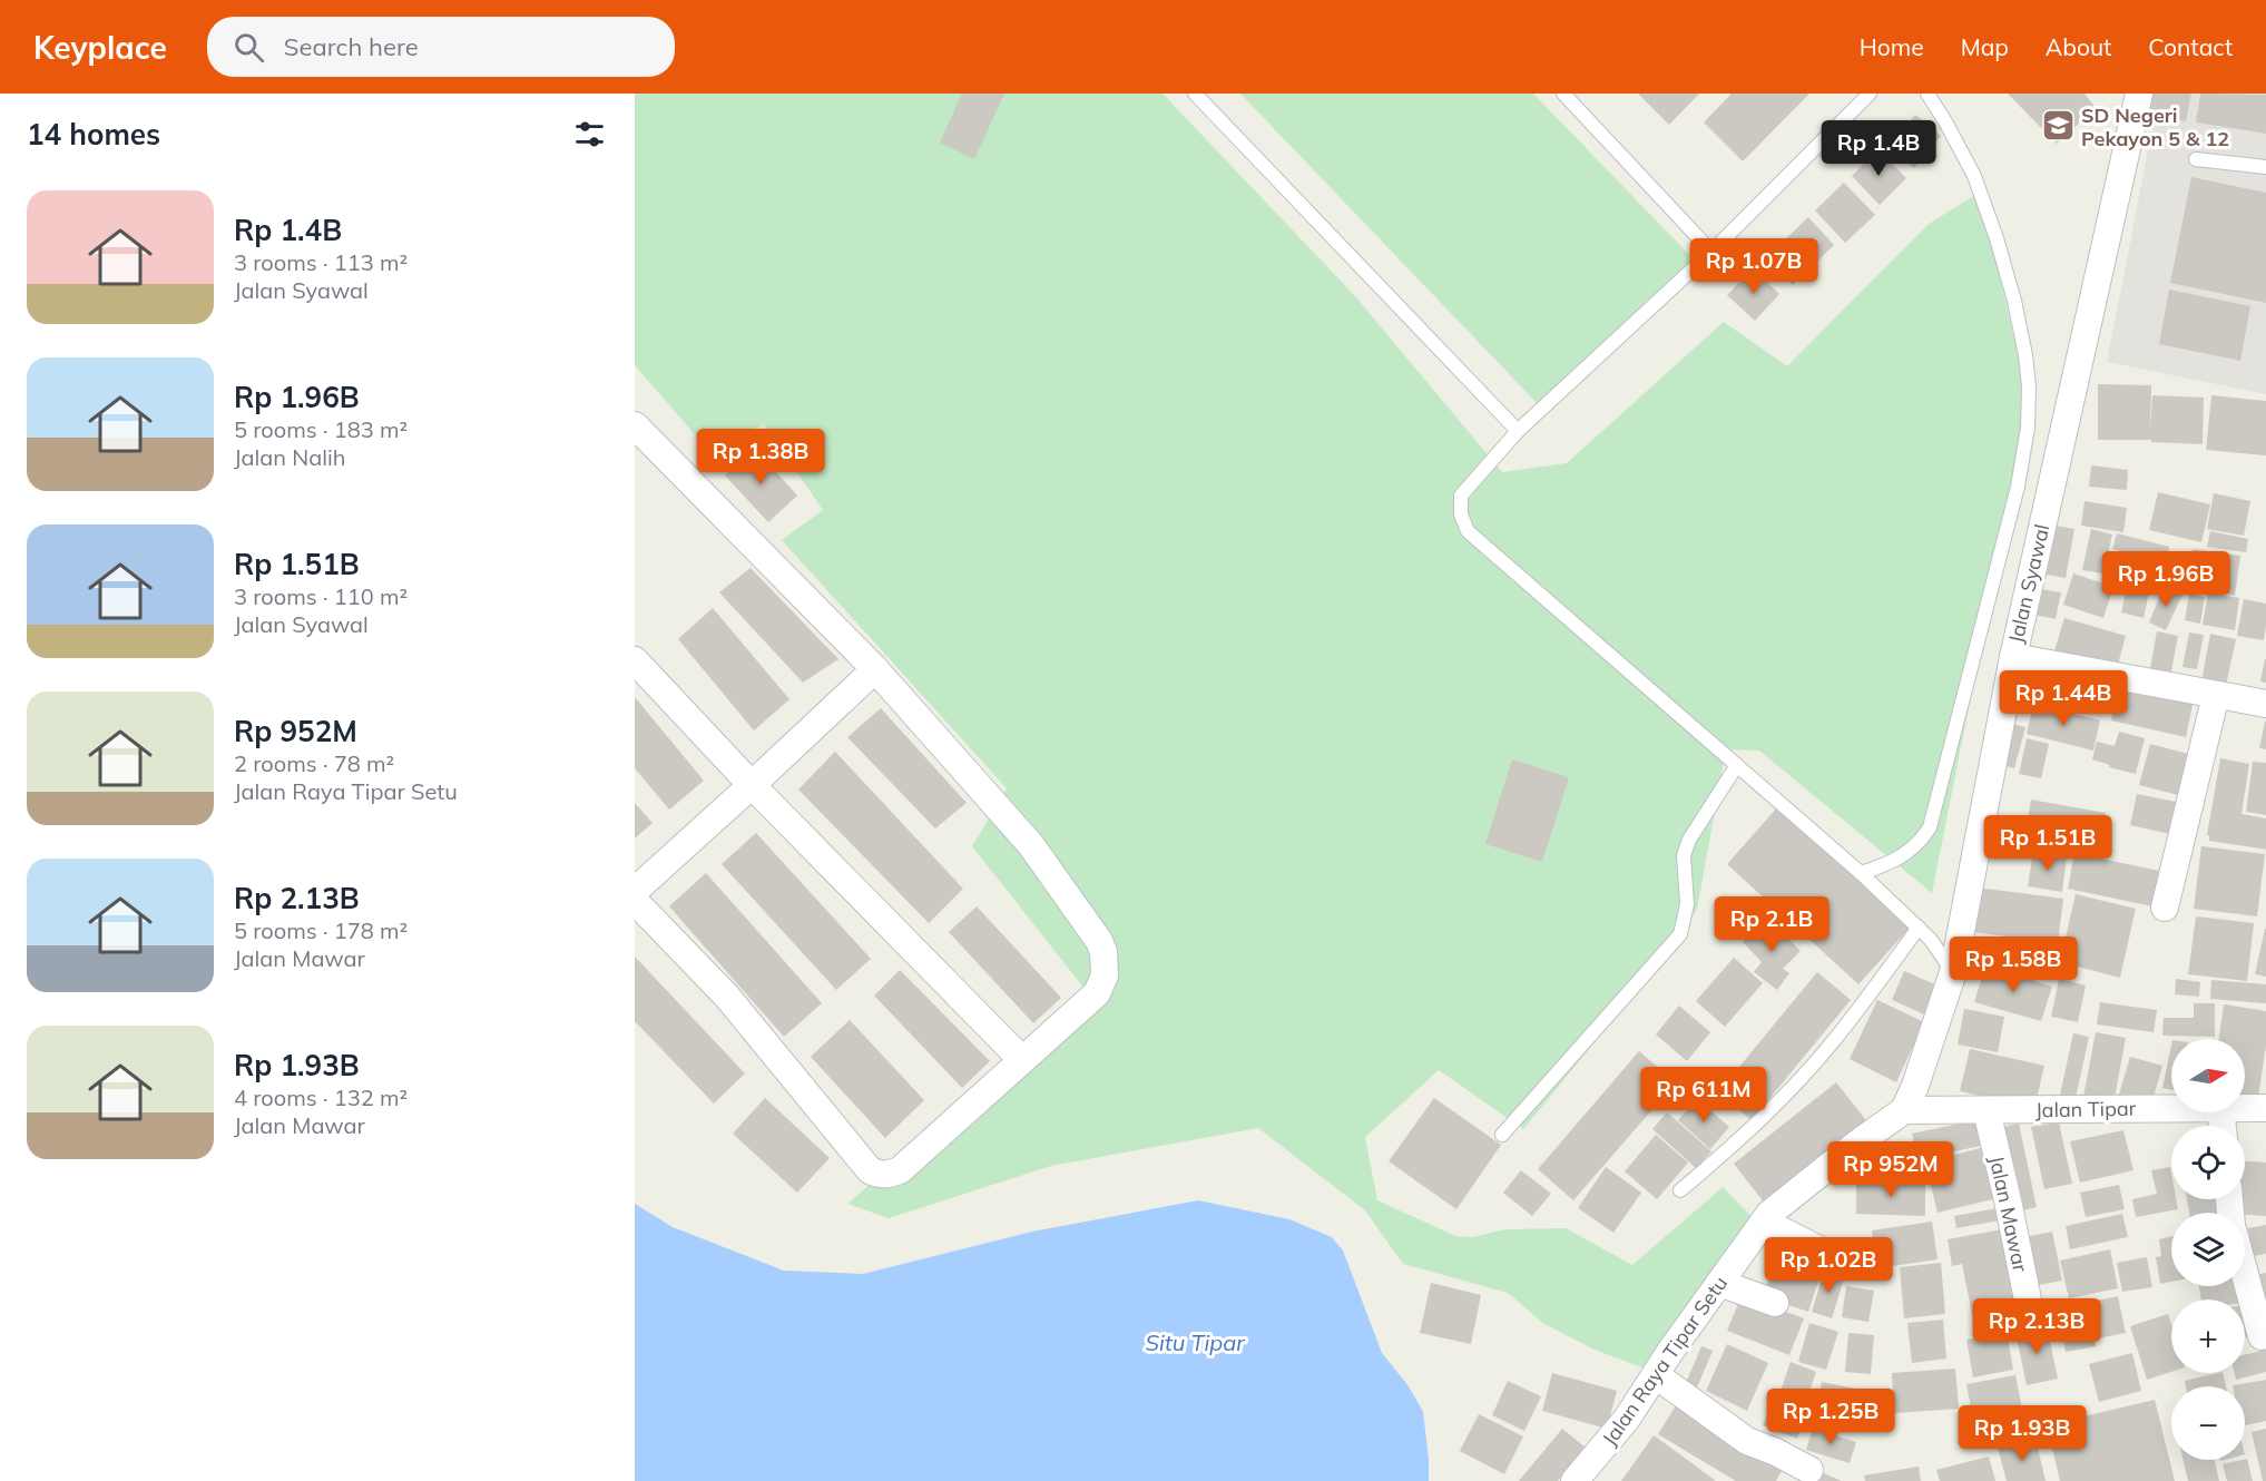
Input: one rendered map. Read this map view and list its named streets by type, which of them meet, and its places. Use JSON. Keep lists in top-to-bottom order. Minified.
{"streets":{"street":["Jalan Syawal","Jalan Tipar","Jalan Mawar","Jalan Raya Tipar Setu"]},"crossings":[["Jalan Syawal","Jalan Tipar"],["Jalan Syawal","Jalan Raya Tipar Setu"],["Jalan Tipar","Jalan Mawar"],["Jalan Tipar","Jalan Raya Tipar Setu"]],"water":["Situ Tipar"],"places":{"school or university":["SD Negeri Pekayon 5 & 12"]},"north":"right","page":{"header":"Keyplace","search":"Search here","nav":["Home","Map","About","Contact"],"heading":"14 homes","price":["Rp 1.4B","Rp 1.07B","Rp 1.38B","Rp 1.96B","Rp 1.44B","Rp 1.51B","Rp 2.1B","Rp 1.58B","Rp 611M","Rp 952M","Rp 1.02B","Rp 2.13B","Rp 1.25B","Rp 1.93B"],"list":[{"name":"Rp 1.4B","note":"3 rooms · 113 m² · Jalan Syawal"},{"name":"Rp 1.96B","note":"5 rooms · 183 m² · Jalan Nalih"},{"name":"Rp 1.51B","note":"3 rooms · 110 m² · Jalan Syawal"},{"name":"Rp 952M","note":"2 rooms · 78 m² · Jalan Raya Tipar Setu"},{"name":"Rp 2.13B","note":"5 rooms · 178 m² · Jalan Mawar"},{"name":"Rp 1.93B","note":"4 rooms · 132 m² · Jalan Mawar"}],"map_buttons":["+","−"]}}
